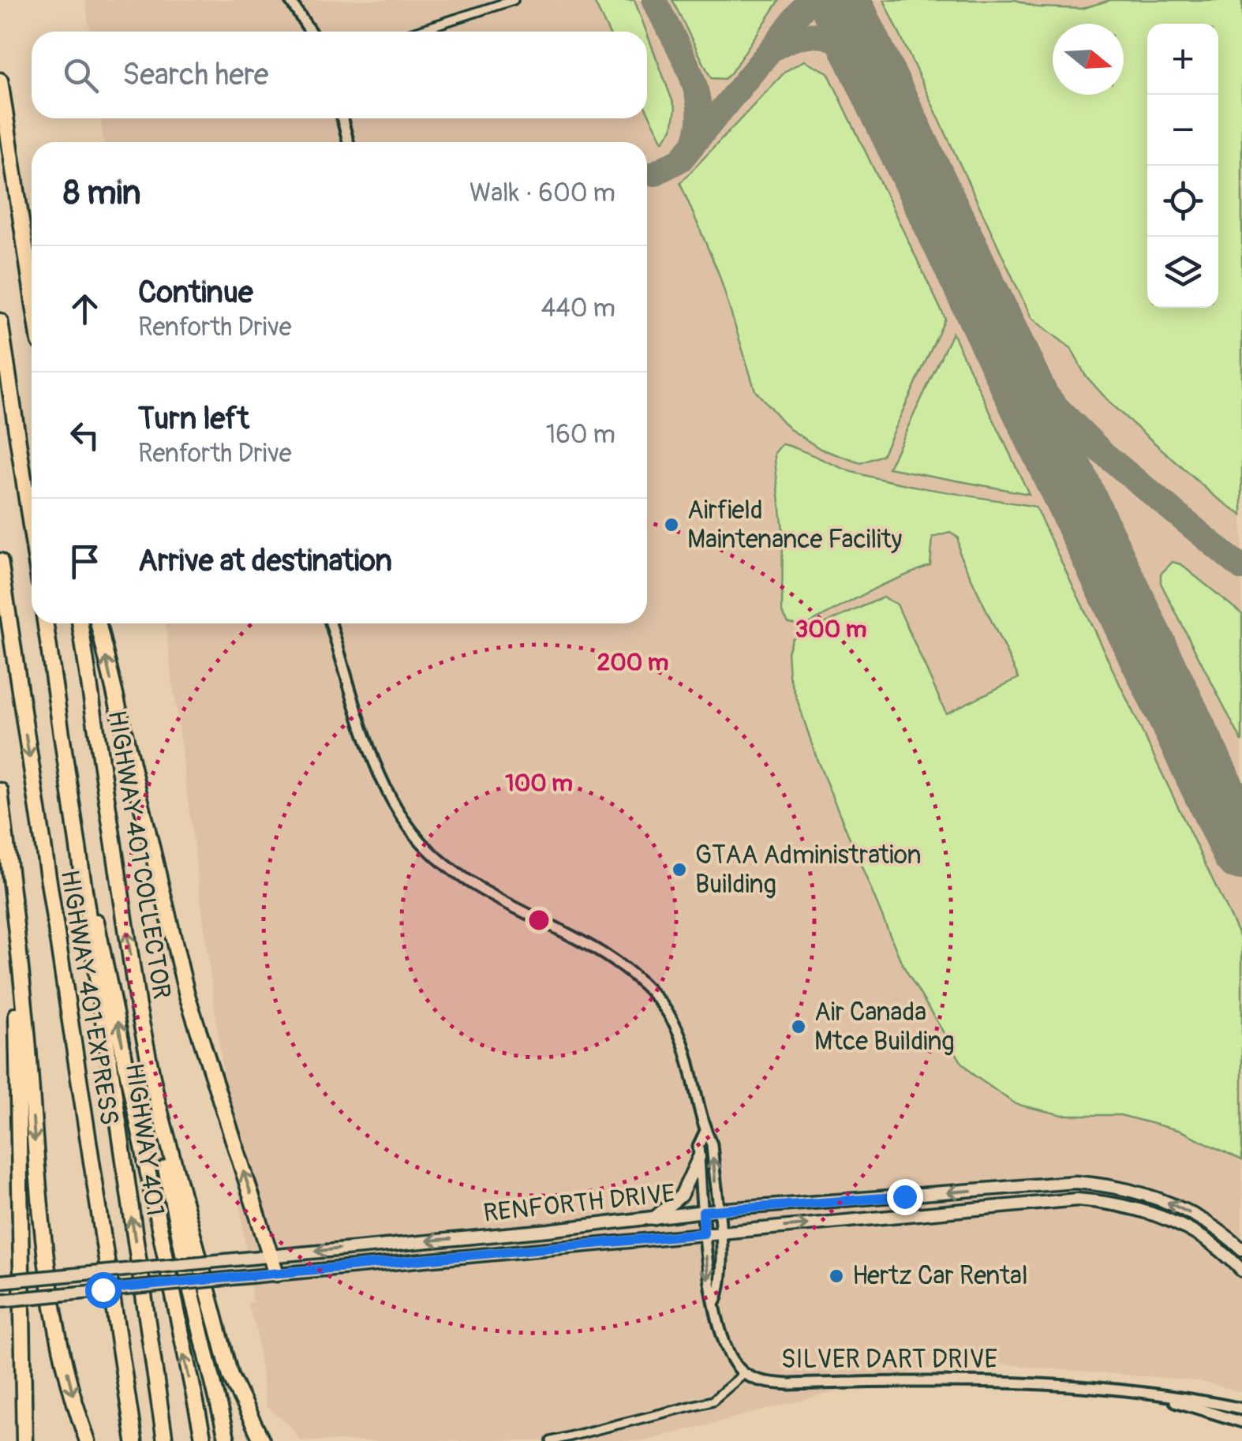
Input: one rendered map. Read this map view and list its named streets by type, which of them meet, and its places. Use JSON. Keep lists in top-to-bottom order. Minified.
{"streets":{"highway":["HIGHWAY 401 COLLECTOR","HIGHWAY 401 EXPRESS","HIGHWAY 401"],"main road":["RENFORTH DRIVE"],"street":["SILVER DART DRIVE"]},"crossings":[["HIGHWAY 401 EXPRESS","HIGHWAY 401"]],"places":["Airfield Maintenance Facility","GTAA Administration Building","Air Canada Mtce Building","Hertz Car Rental"],"north":"right","page":{"map_buttons":["+","−"],"search":"Search here","heading":["8 min","Walk · 600 m"],"list":[["Continue","Renforth Drive","440 m"],["Turn left","Renforth Drive","160 m"],"Arrive at destination"]},"rings":["300 m","200 m","100 m"]}
